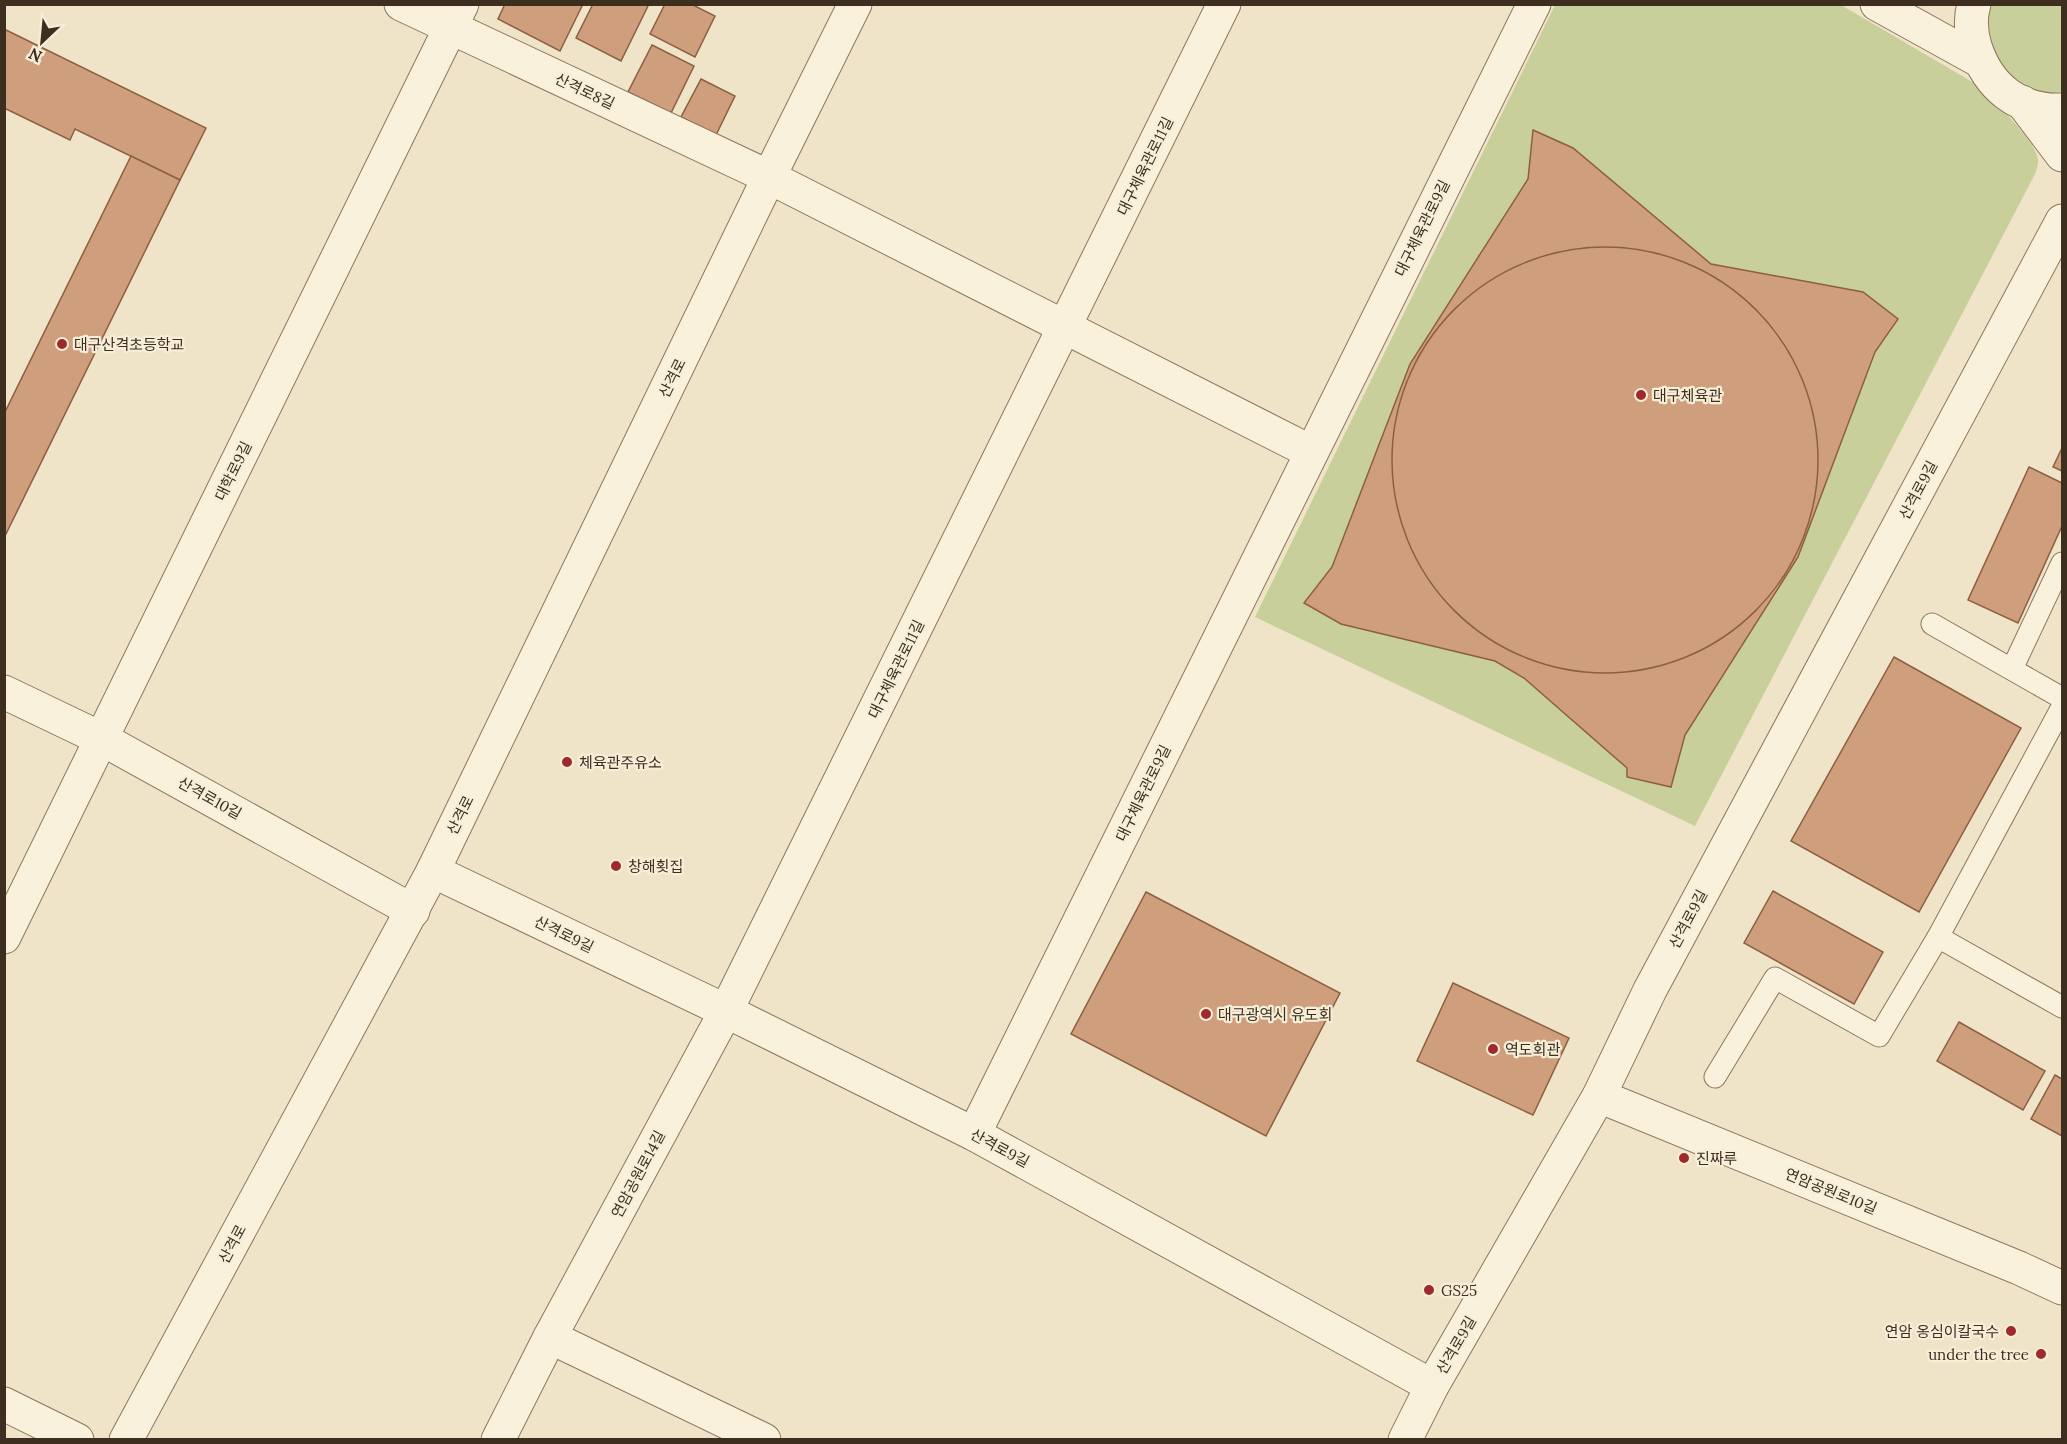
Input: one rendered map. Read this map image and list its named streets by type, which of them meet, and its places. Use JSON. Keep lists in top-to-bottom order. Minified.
{"streets":{"street":["산격로8길","대구체육관로11길","대구체육관로9길","산격로","대학로9길","산격로9길","산격로10길","연암공원로14길","연암공원로10길"]},"crossings":[["산격로8길","산격로"],["산격로8길","대학로9길"],["대구체육관로11길","산격로9길"],["대구체육관로11길","연암공원로14길"],["대구체육관로9길","산격로9길"],["산격로","산격로9길"],["산격로","산격로10길"],["대학로9길","산격로10길"],["산격로9길","연암공원로14길"],["산격로9길","연암공원로10길"]],"places":["대구산격초등학교","대구체육관","체육관주유소","창해횟집","대구광역시 유도회","역도회관","진짜루","GS25","연암 옹심이칼국수","under the tree"],"north":"bottom left"}
